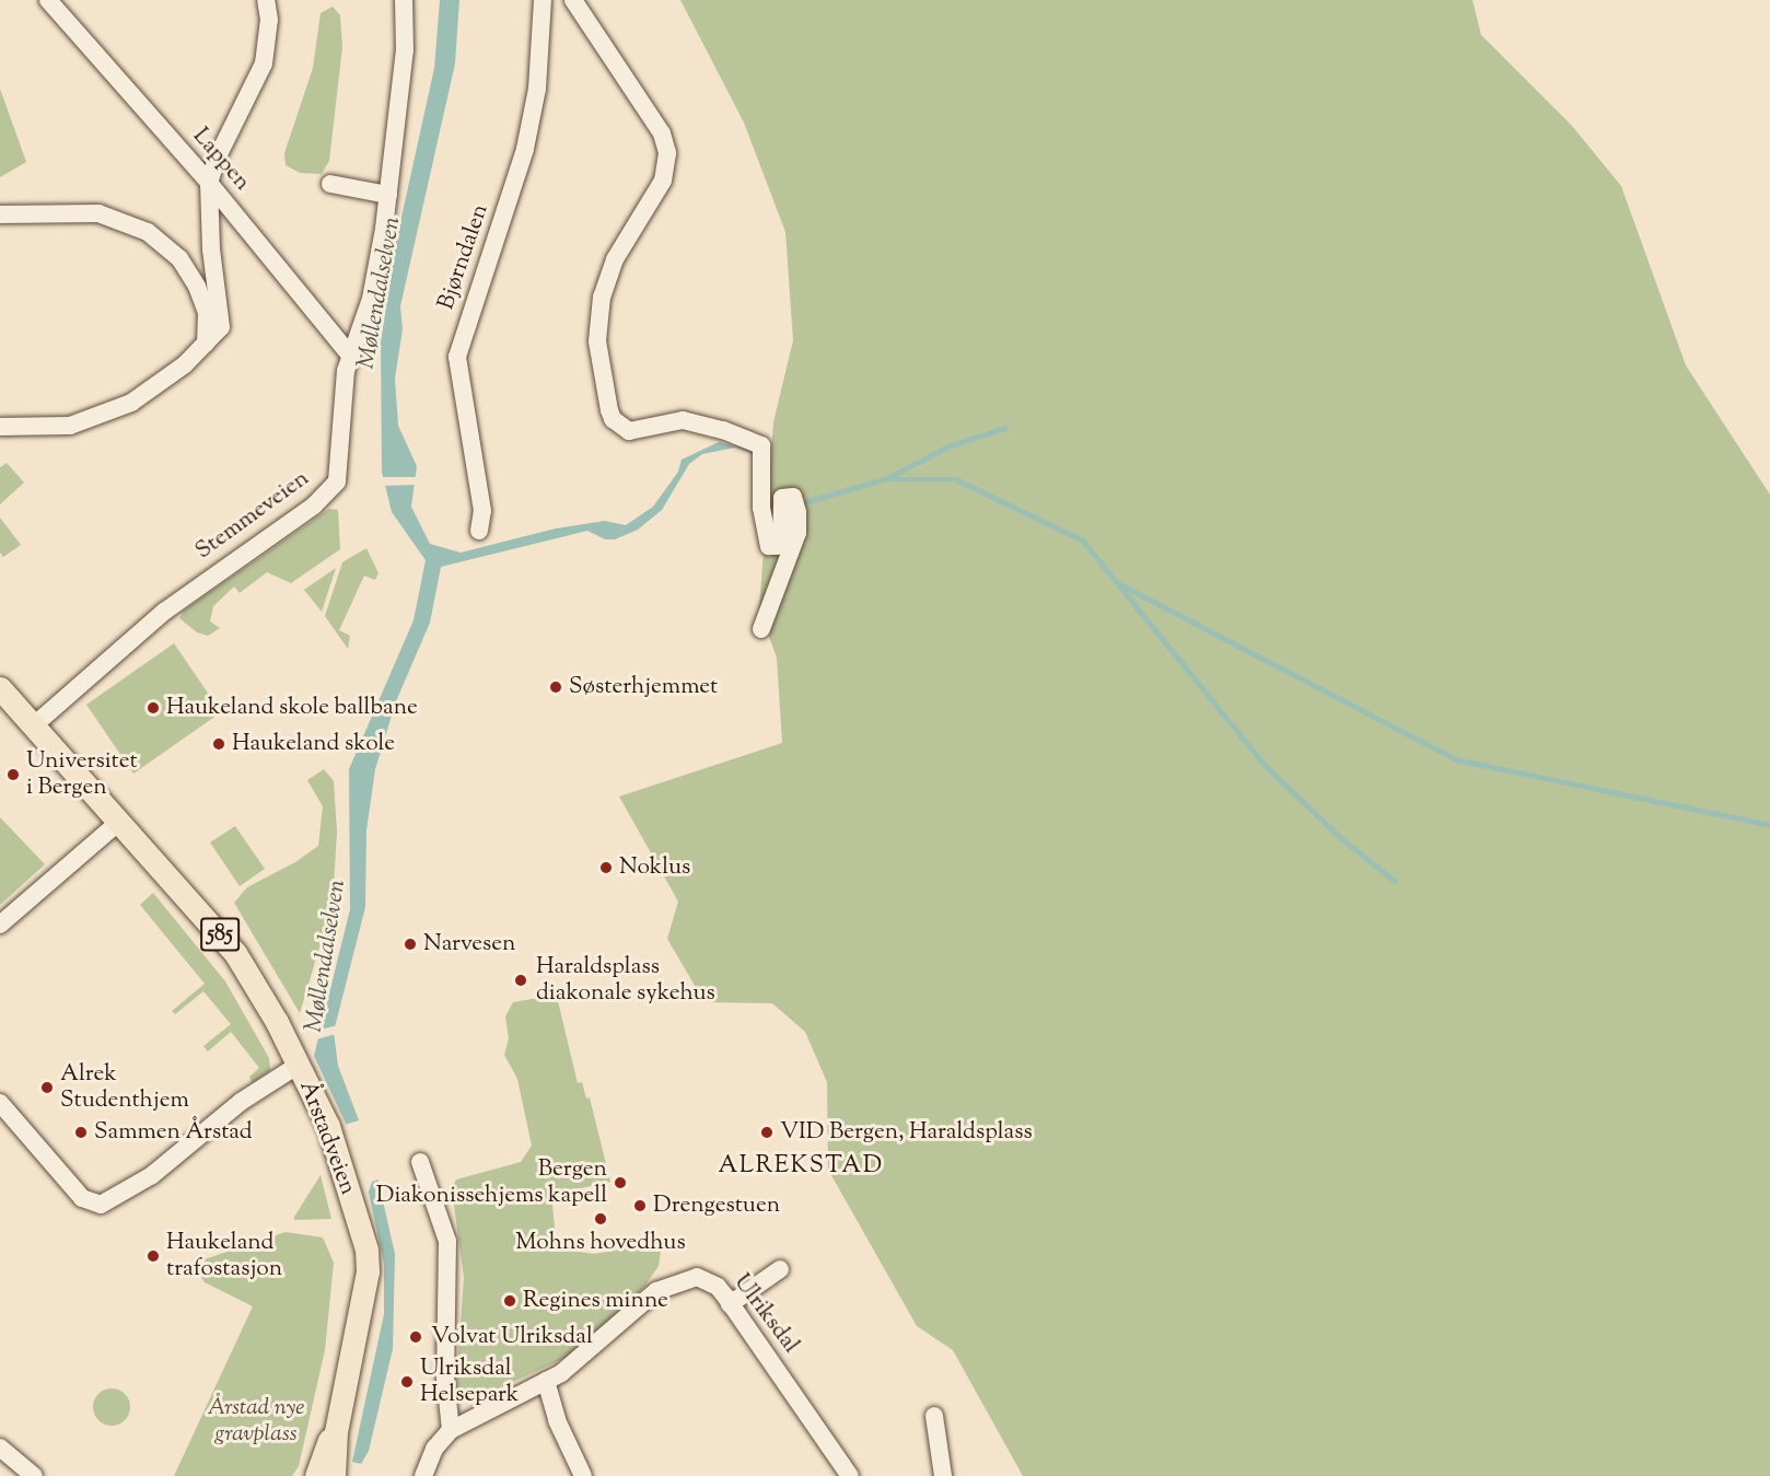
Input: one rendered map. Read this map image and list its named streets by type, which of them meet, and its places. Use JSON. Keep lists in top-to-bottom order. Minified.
{"streets":{"main road":["585","Årstadveien"],"street":["Lappen","Bjørndalen","Stemmeveien","Ulriksdal"]},"crossings":[["Lappen","Stemmeveien"],["Stemmeveien","Årstadveien"],["585","Årstadveien"]],"districts":["ALREKSTAD"],"water":["Møllendalselven"],"parks":["Årstad nye gravplass"],"places":["Søsterhjemmet","Haukeland skole ballbane","Haukeland skole","Universitet i Bergen","Noklus","Narvesen","Haraldsplass diakonale sykehus","Alrek Studenthjem","Sammen Årstad","VID Bergen, Haraldsplass","Bergen Diakonissehjems kapell","Drengestuen","Mohns hovedhus","Haukeland trafostasjon","Regines minne","Volvat Ulriksdal","Ulriksdal Helsepark"]}
